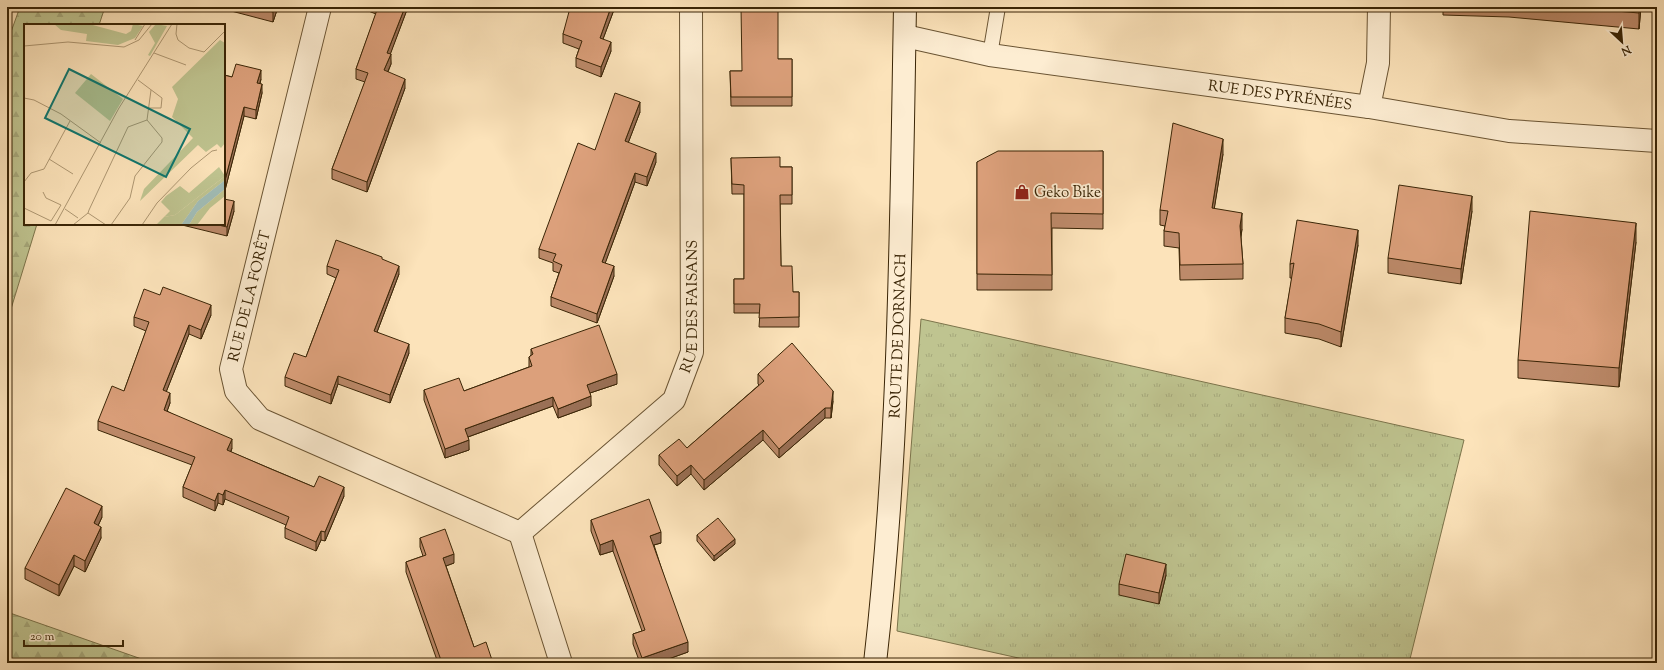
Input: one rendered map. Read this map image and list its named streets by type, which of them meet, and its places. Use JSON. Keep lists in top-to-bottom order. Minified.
{"streets":{"street":["RUE DES PYRÉNÉES","RUE DE LA FORÊT","RUE DES FAISANS","ROUTE DE DORNACH"]},"crossings":[["RUE DES PYRÉNÉES","ROUTE DE DORNACH"],["RUE DE LA FORÊT","RUE DES FAISANS"]],"places":{"shop":["Geko Bike"]},"scale_bar":"20 m","north":"bottom right"}
